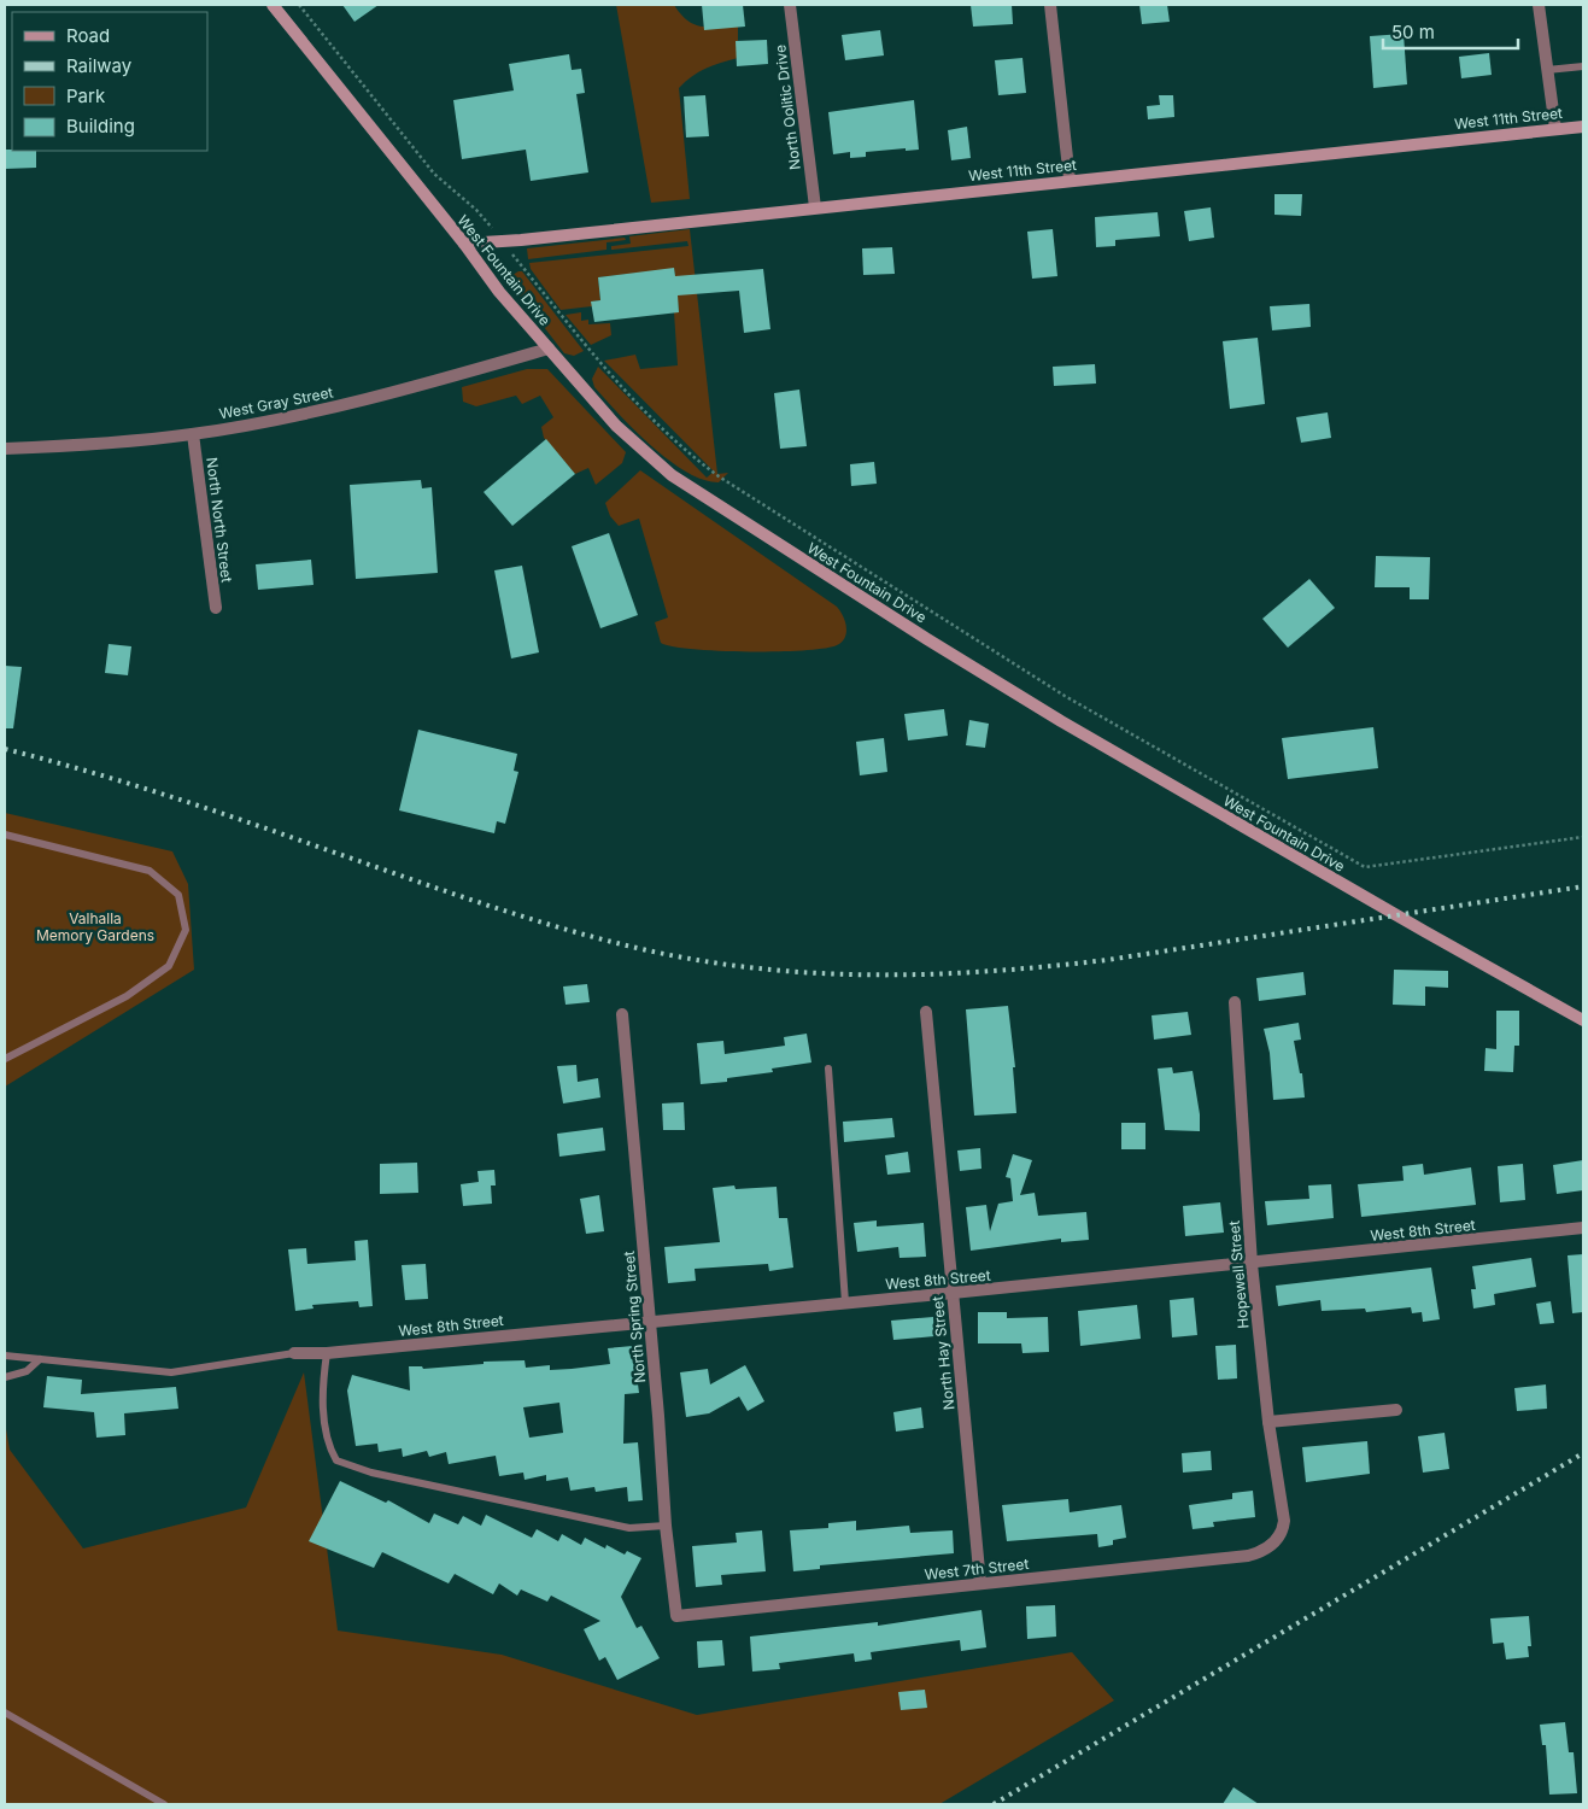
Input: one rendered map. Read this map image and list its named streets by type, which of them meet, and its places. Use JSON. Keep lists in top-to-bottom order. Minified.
{"streets":{"street":["North Oolitic Drive","West 11th Street","West Fountain Drive","West Gray Street","North North Street","West 8th Street","Hopewell Street","North Spring Street","North Hay Street","West 7th Street"]},"crossings":[["North Oolitic Drive","West 11th Street"],["West 11th Street","West Fountain Drive"],["West Fountain Drive","West Gray Street"],["West Gray Street","North North Street"],["West 8th Street","Hopewell Street"],["West 8th Street","North Spring Street"],["West 8th Street","North Hay Street"],["Hopewell Street","West 7th Street"],["North Spring Street","West 7th Street"],["North Hay Street","West 7th Street"]],"parks":["Valhalla Memory Gardens"],"legend":["Road","Railway","Park","Building"],"scale_bar":"50 m"}
